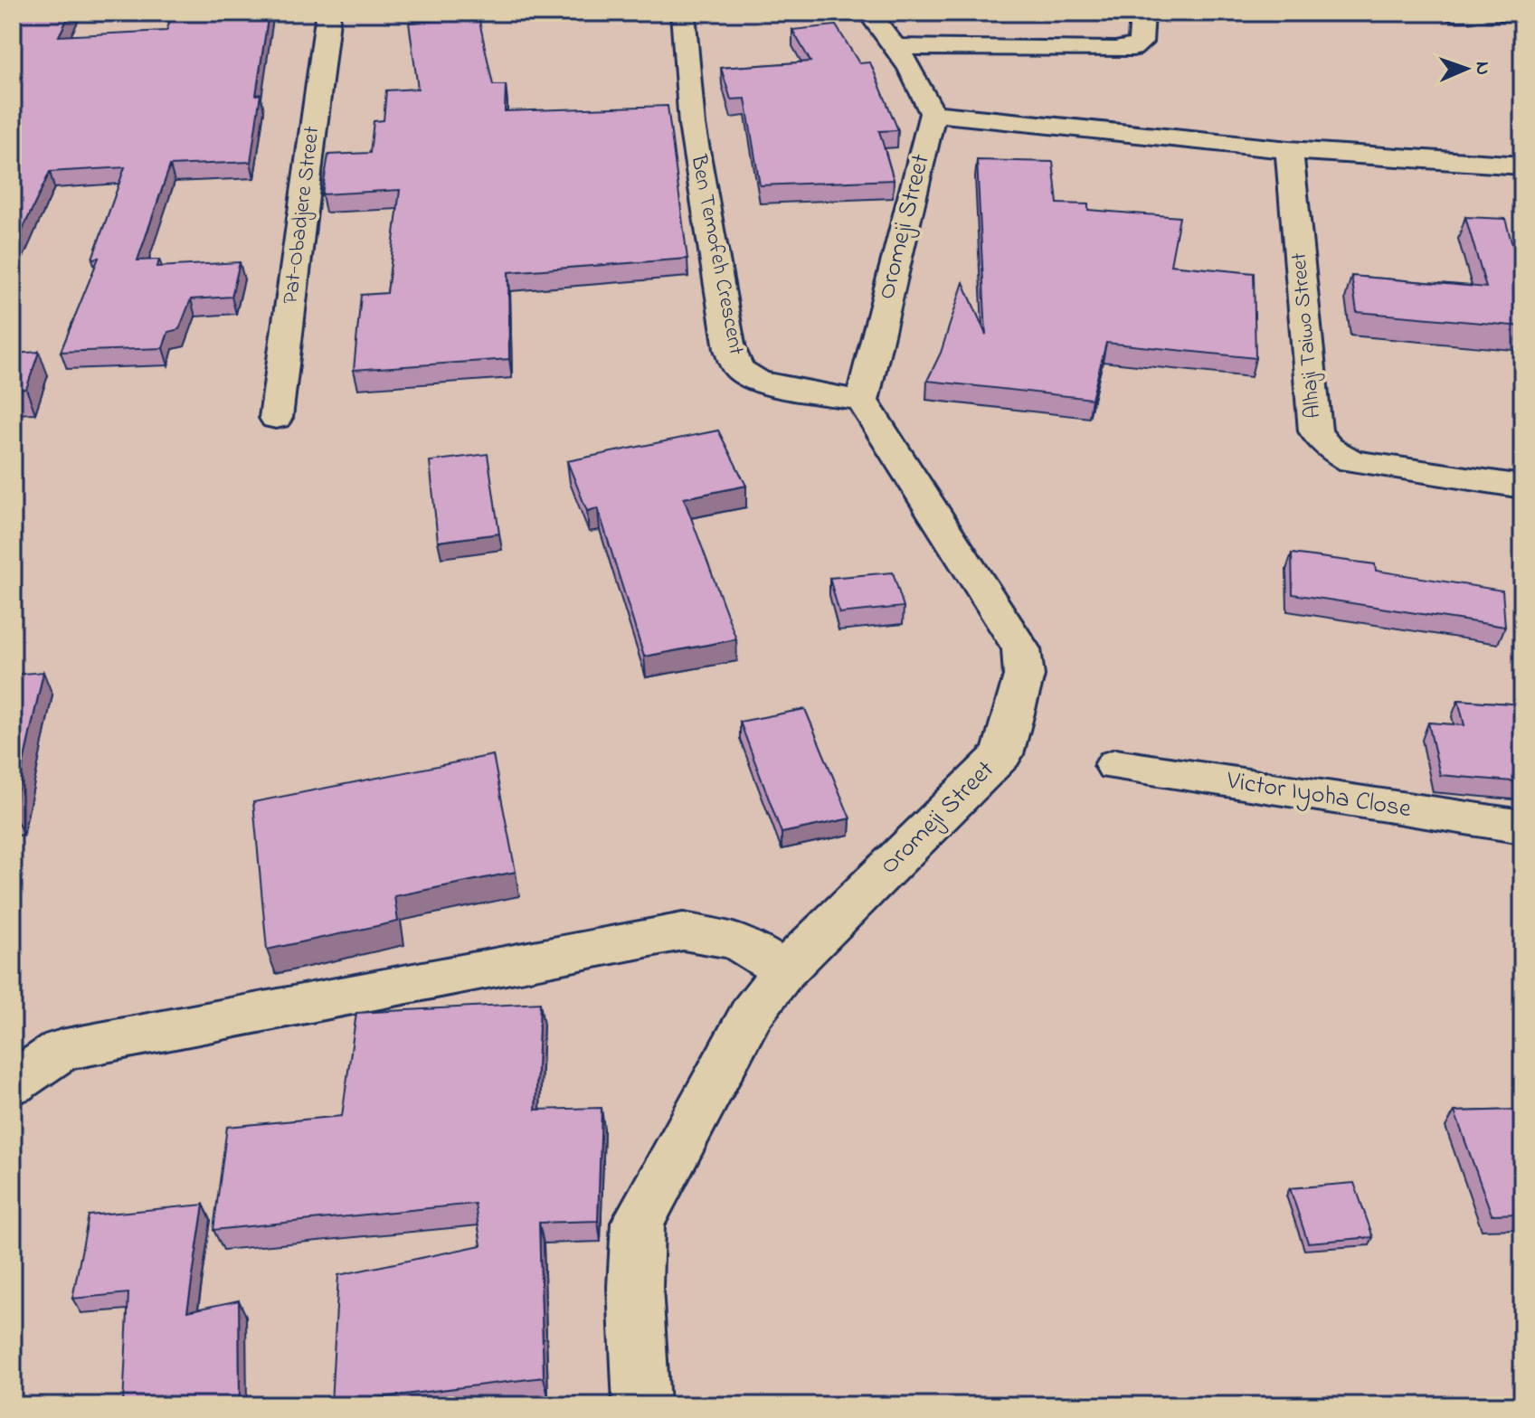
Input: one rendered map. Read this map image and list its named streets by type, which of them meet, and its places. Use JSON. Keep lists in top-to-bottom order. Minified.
{"streets":{"street":["Pat-Obadjere Street","Oromeji Street","Ben Temofeh Crescent","Alhaji Taiwo Street","Victor Iyoha Close"]},"crossings":[["Oromeji Street","Ben Temofeh Crescent"]],"north":"right"}
